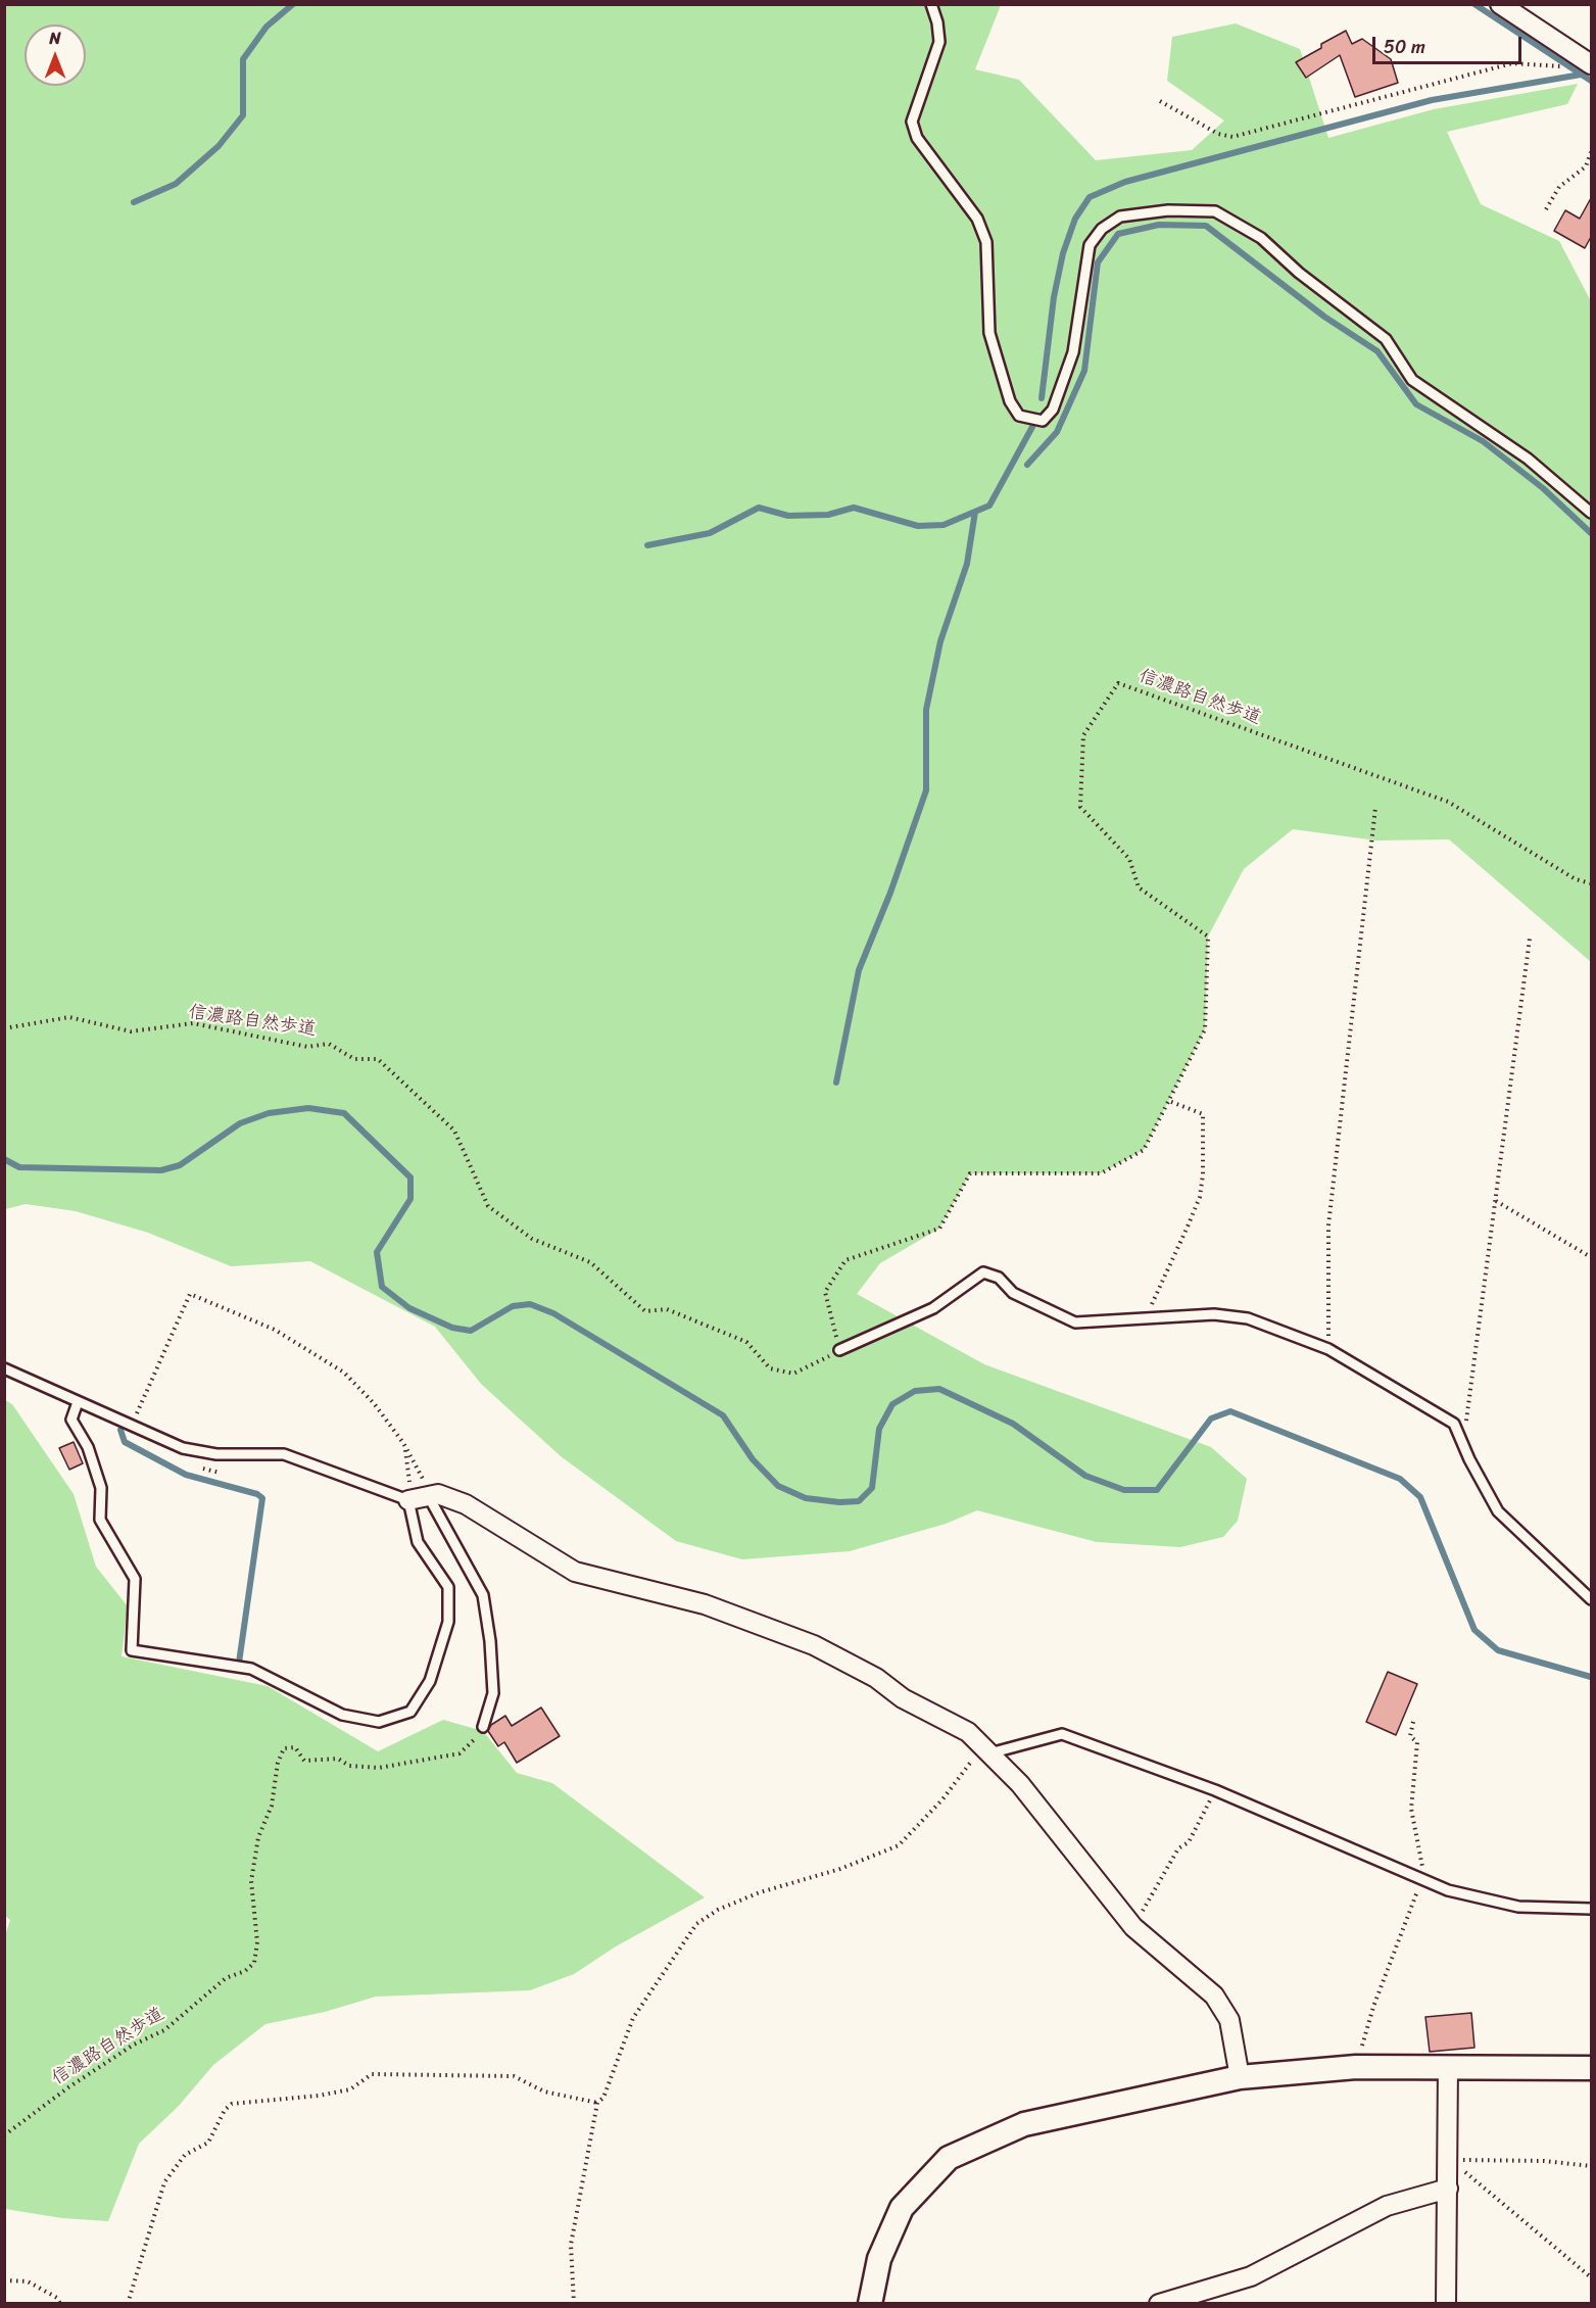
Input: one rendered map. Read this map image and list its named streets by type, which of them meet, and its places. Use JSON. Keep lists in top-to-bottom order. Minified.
{"streets":{"path":["信濃路自然歩道"]},"scale_bar":"50 m","north":"top"}
